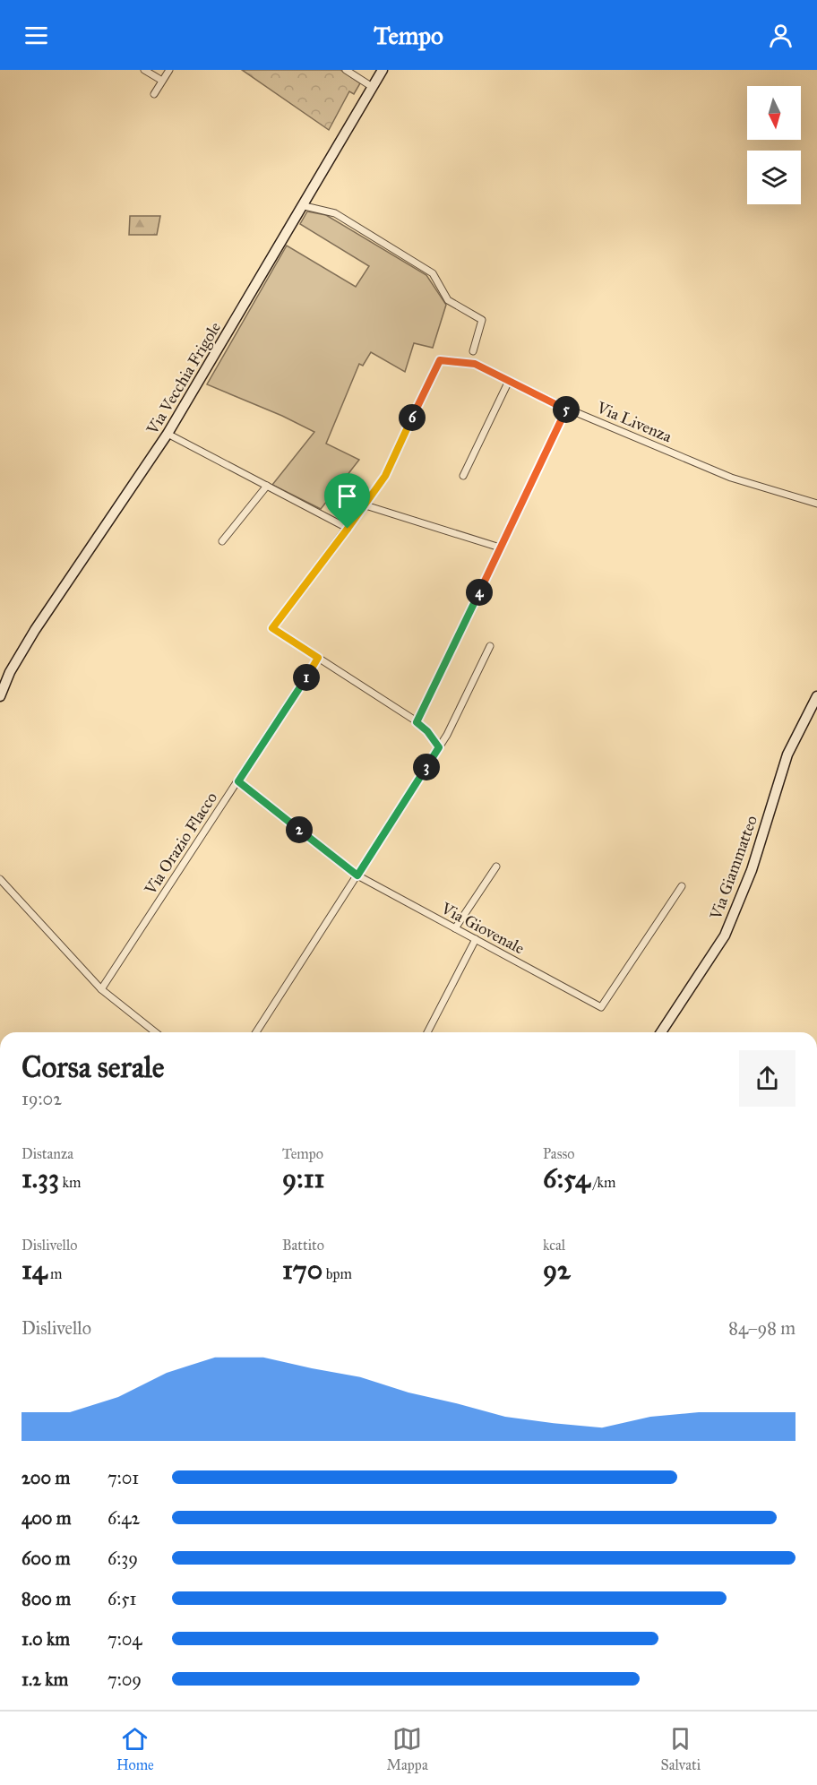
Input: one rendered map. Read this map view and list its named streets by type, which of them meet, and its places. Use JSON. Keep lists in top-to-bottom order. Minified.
{"streets":{"street":["Via Vecchia Frigole","Via Livenza","Via Orazio Flacco","Via Giammatteo","Via Giovenale"]},"crossings":[["Via Livenza","Via Orazio Flacco"],["Via Orazio Flacco","Via Giovenale"]],"north":"bottom","page":{"header":"Tempo","pins":["5","6","4","1","3","2"],"heading":["Corsa serale","19:02"],"stats":[["Distanza","1.33 km"],["Tempo","9:11"],["Passo","6:54 /km"],["Dislivello","14 m"],["Battito","170 bpm"],["kcal","92"]],"chart":["Dislivello","84–98 m"],"list":[{"name":"200 m","note":"7:01"},{"name":"400 m","note":"6:42"},{"name":"600 m","note":"6:39"},{"name":"800 m","note":"6:51"},{"name":"1.0 km","note":"7:04"},{"name":"1.2 km","note":"7:09"}],"tabs":["Home","Mappa","Salvati"]}}
